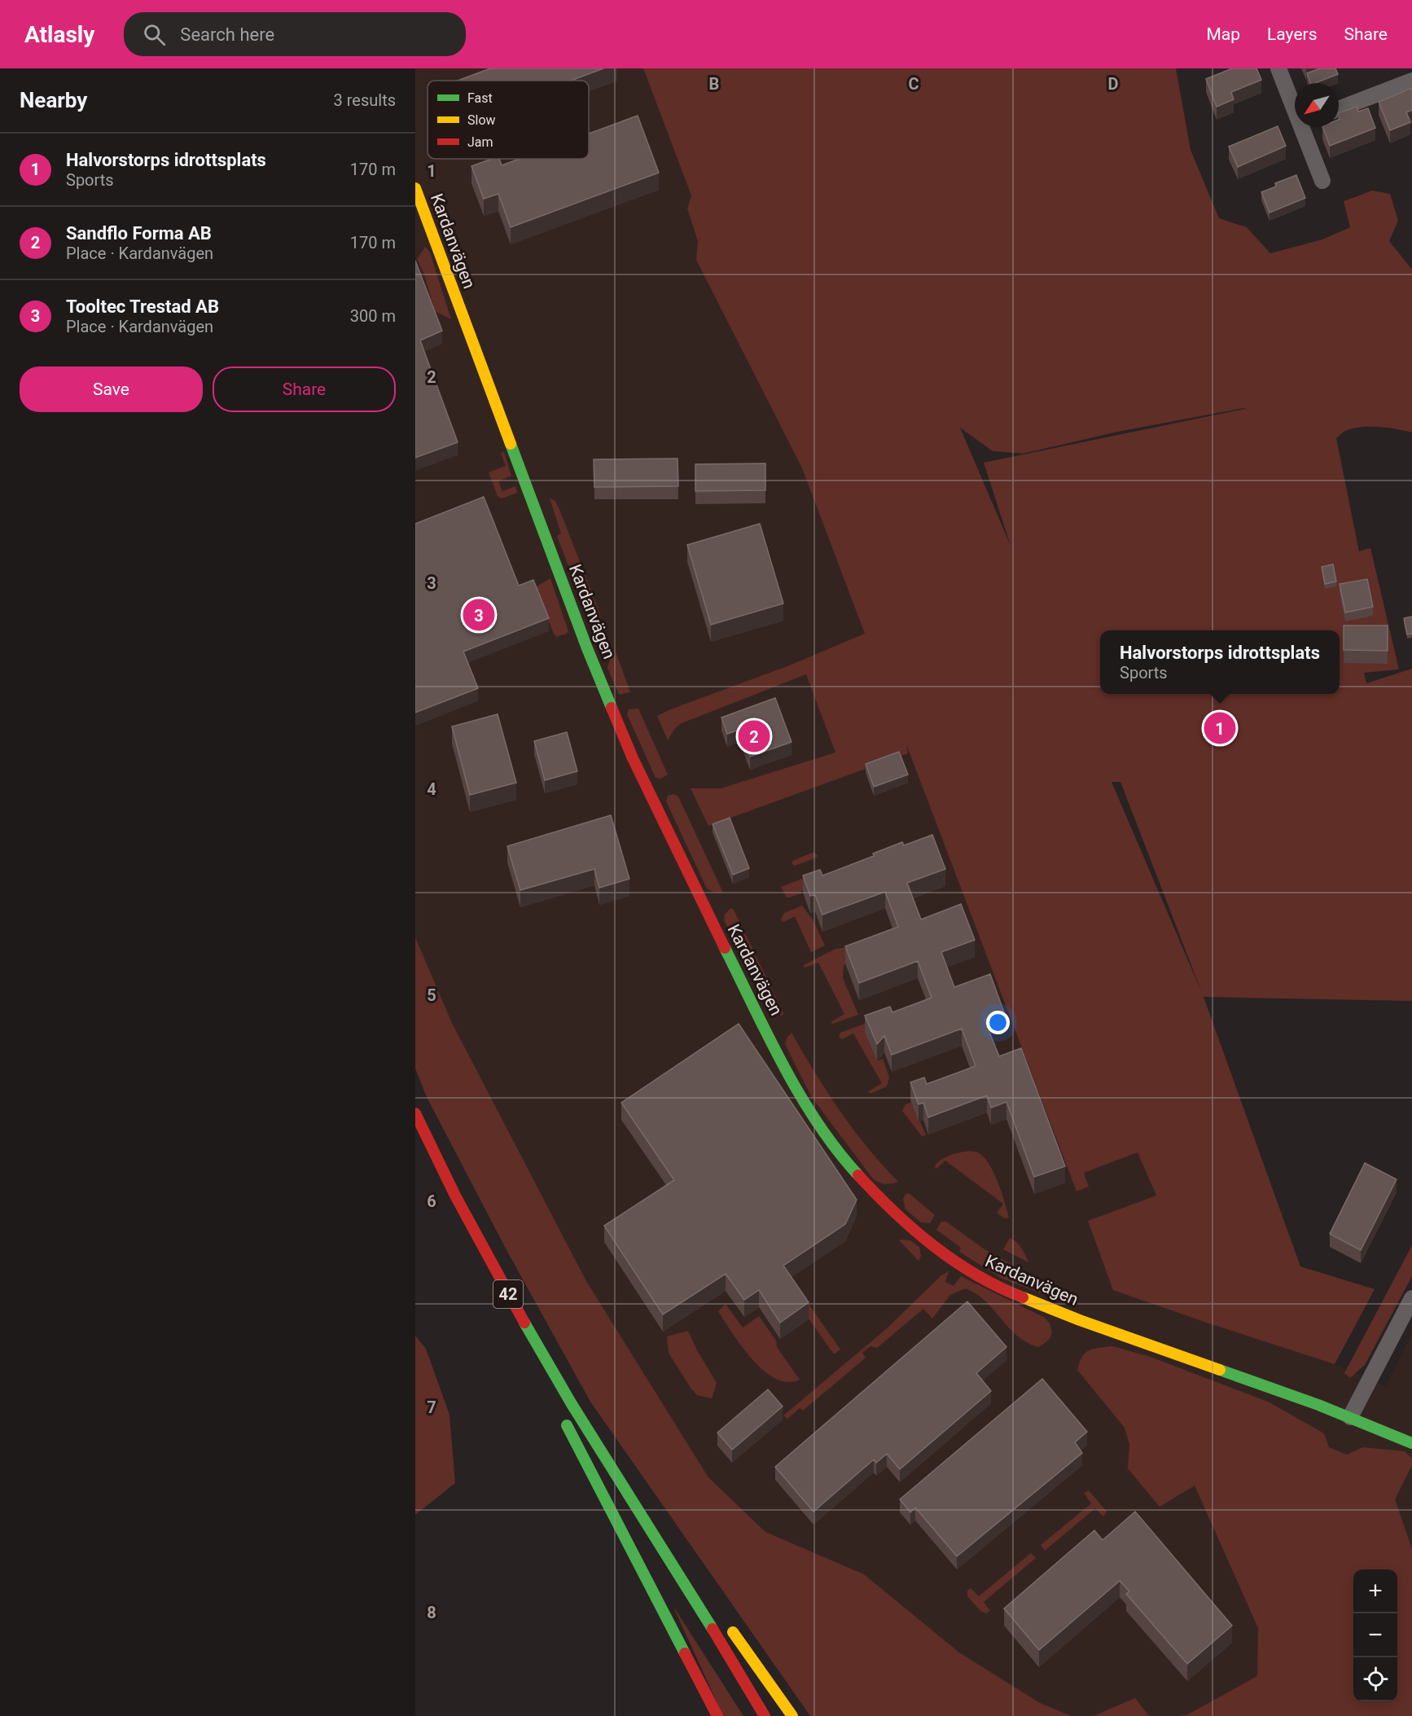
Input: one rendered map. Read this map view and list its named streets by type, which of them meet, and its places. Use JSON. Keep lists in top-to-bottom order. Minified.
{"streets":{"street":["Kardanvägen","42"]},"legend":["Fast","Slow","Jam"],"north":"bottom left","page":{"header":"Atlasly","search":"Search here","nav":["Map","Layers","Share"],"heading":["Nearby","3 results"],"list":[{"mark":"1","name":"Halvorstorps idrottsplats","note":"Sports","value":"170 m"},{"mark":"2","name":"Sandflo Forma AB","note":"Place · Kardanvägen","value":"170 m"},{"mark":"3","name":"Tooltec Trestad AB","note":"Place · Kardanvägen","value":"300 m"}],"buttons":["Save","Share"],"pins":["3","1","2"],"popup":["Halvorstorps idrottsplats","Sports"],"map_buttons":["+","−"]},"grid":{"columns":["B","C","D"],"rows":["1","2","3","4","5","6","7","8"]}}
